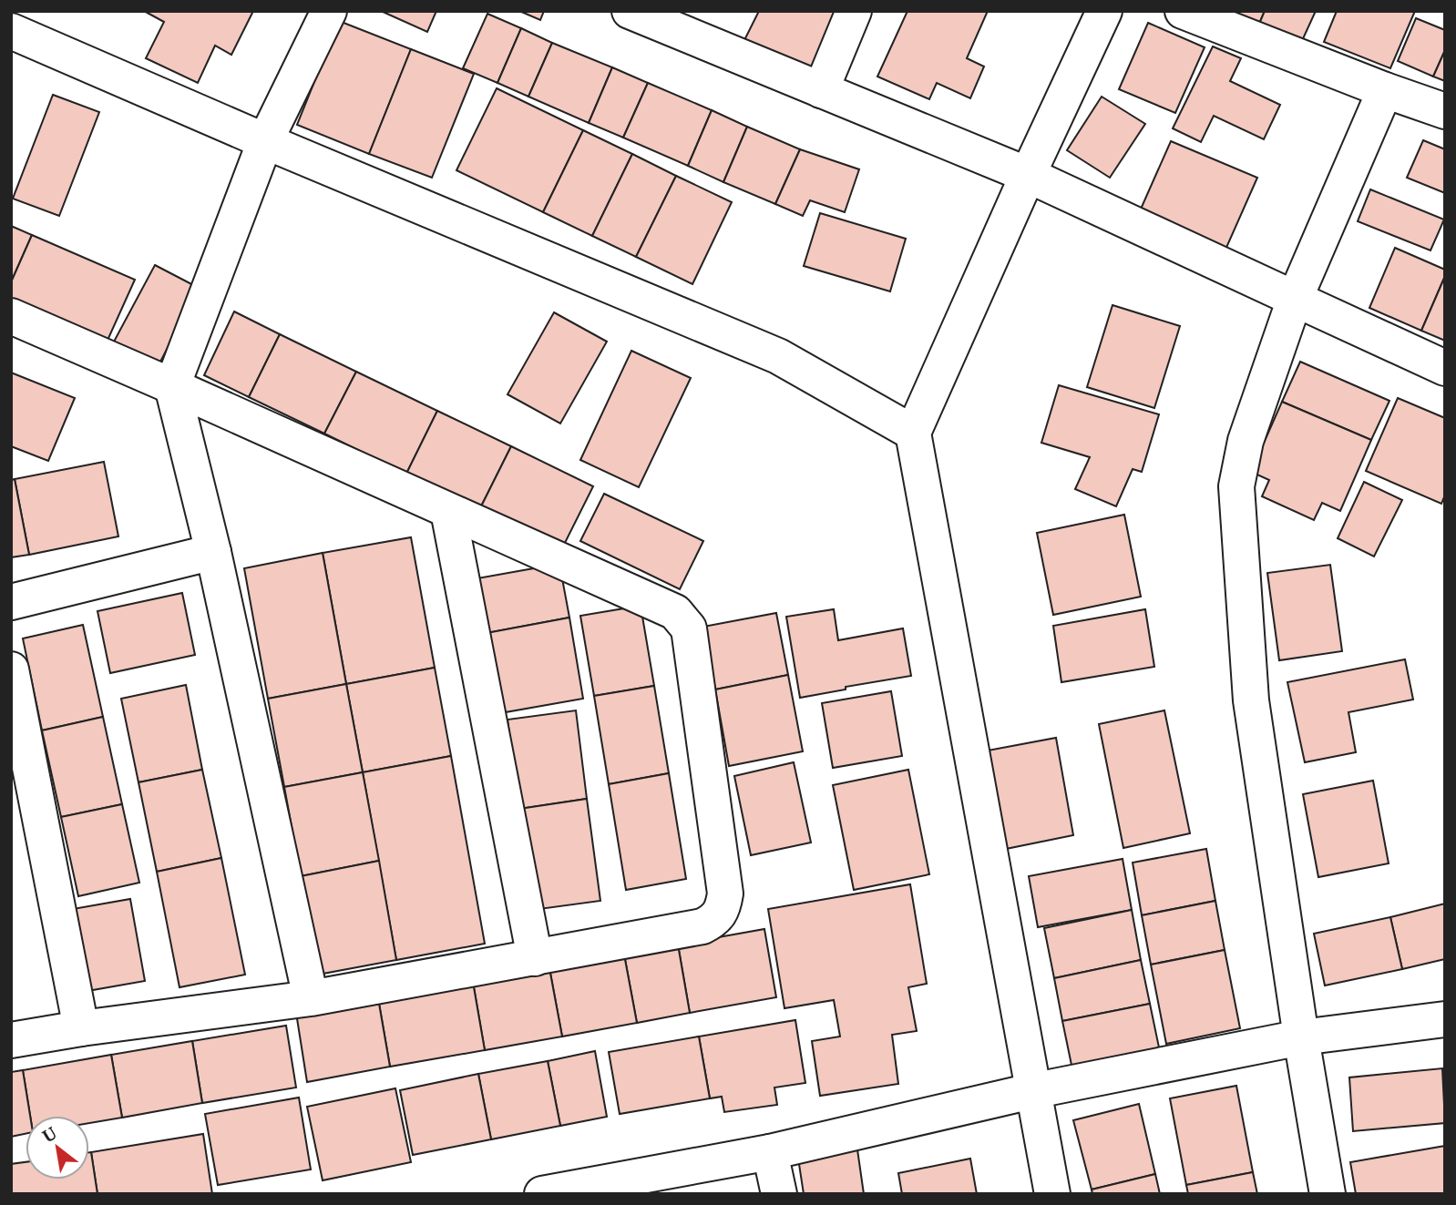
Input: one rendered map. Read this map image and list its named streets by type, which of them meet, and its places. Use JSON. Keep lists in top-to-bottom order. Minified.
{"north":"top left"}
